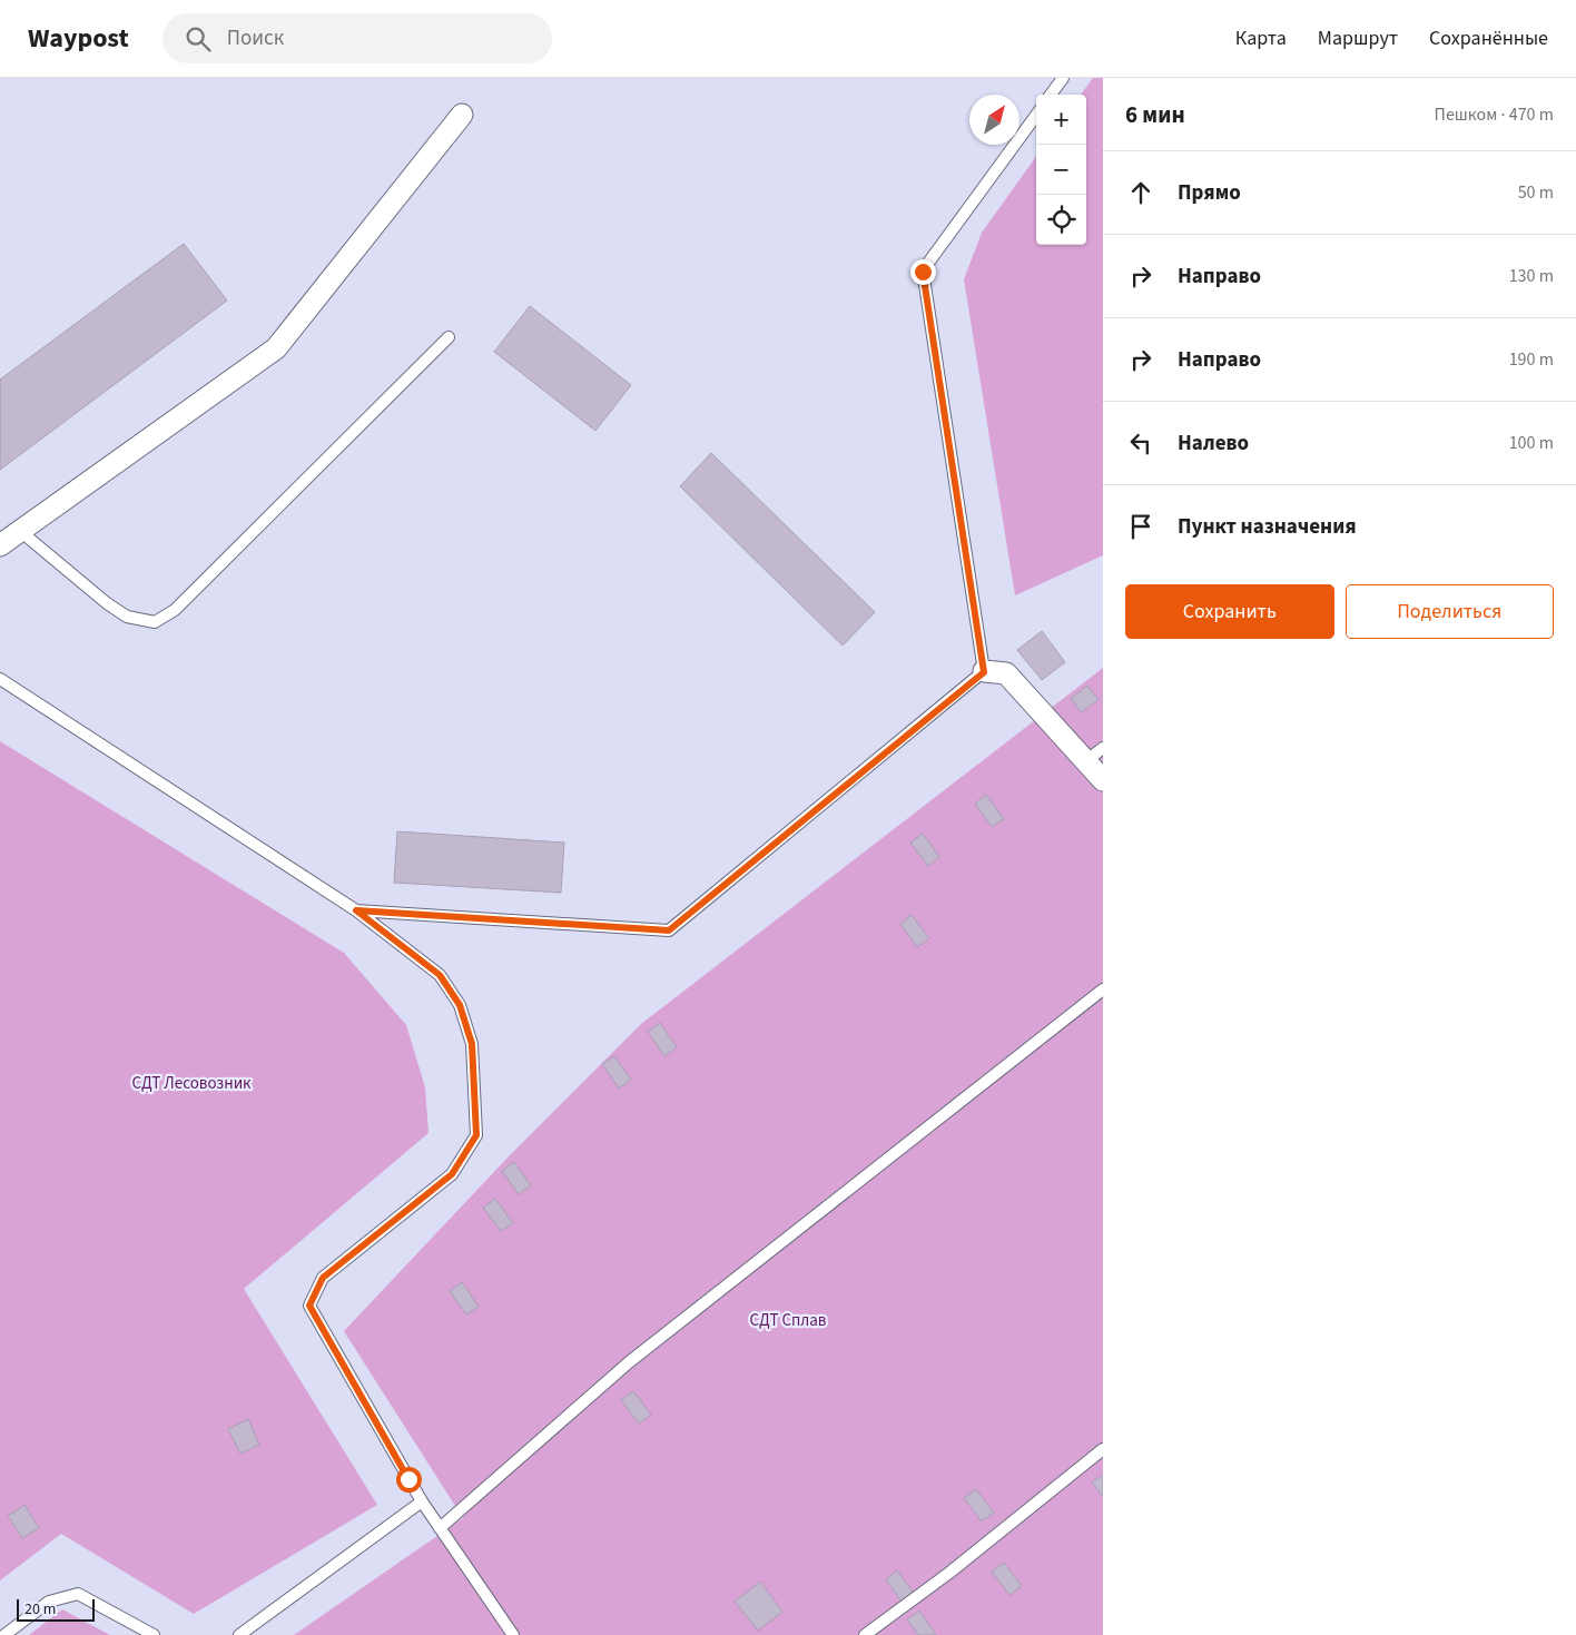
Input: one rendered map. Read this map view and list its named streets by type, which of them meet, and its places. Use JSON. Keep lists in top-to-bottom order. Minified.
{"parks":["СДТ Лесовозник","СДТ Сплав"],"scale_bar":"20 m","north":"top right","page":{"header":"Waypost","search":"Поиск","nav":["Карта","Маршрут","Сохранённые"],"heading":["6 мин","Пешком · 470 m"],"map_buttons":["+","−"],"list":[["Прямо","50 m"],["Направо","130 m"],["Направо","190 m"],["Налево","100 m"],"Пункт назначения"],"buttons":["Сохранить","Поделиться"],"scale":"20 m"}}
